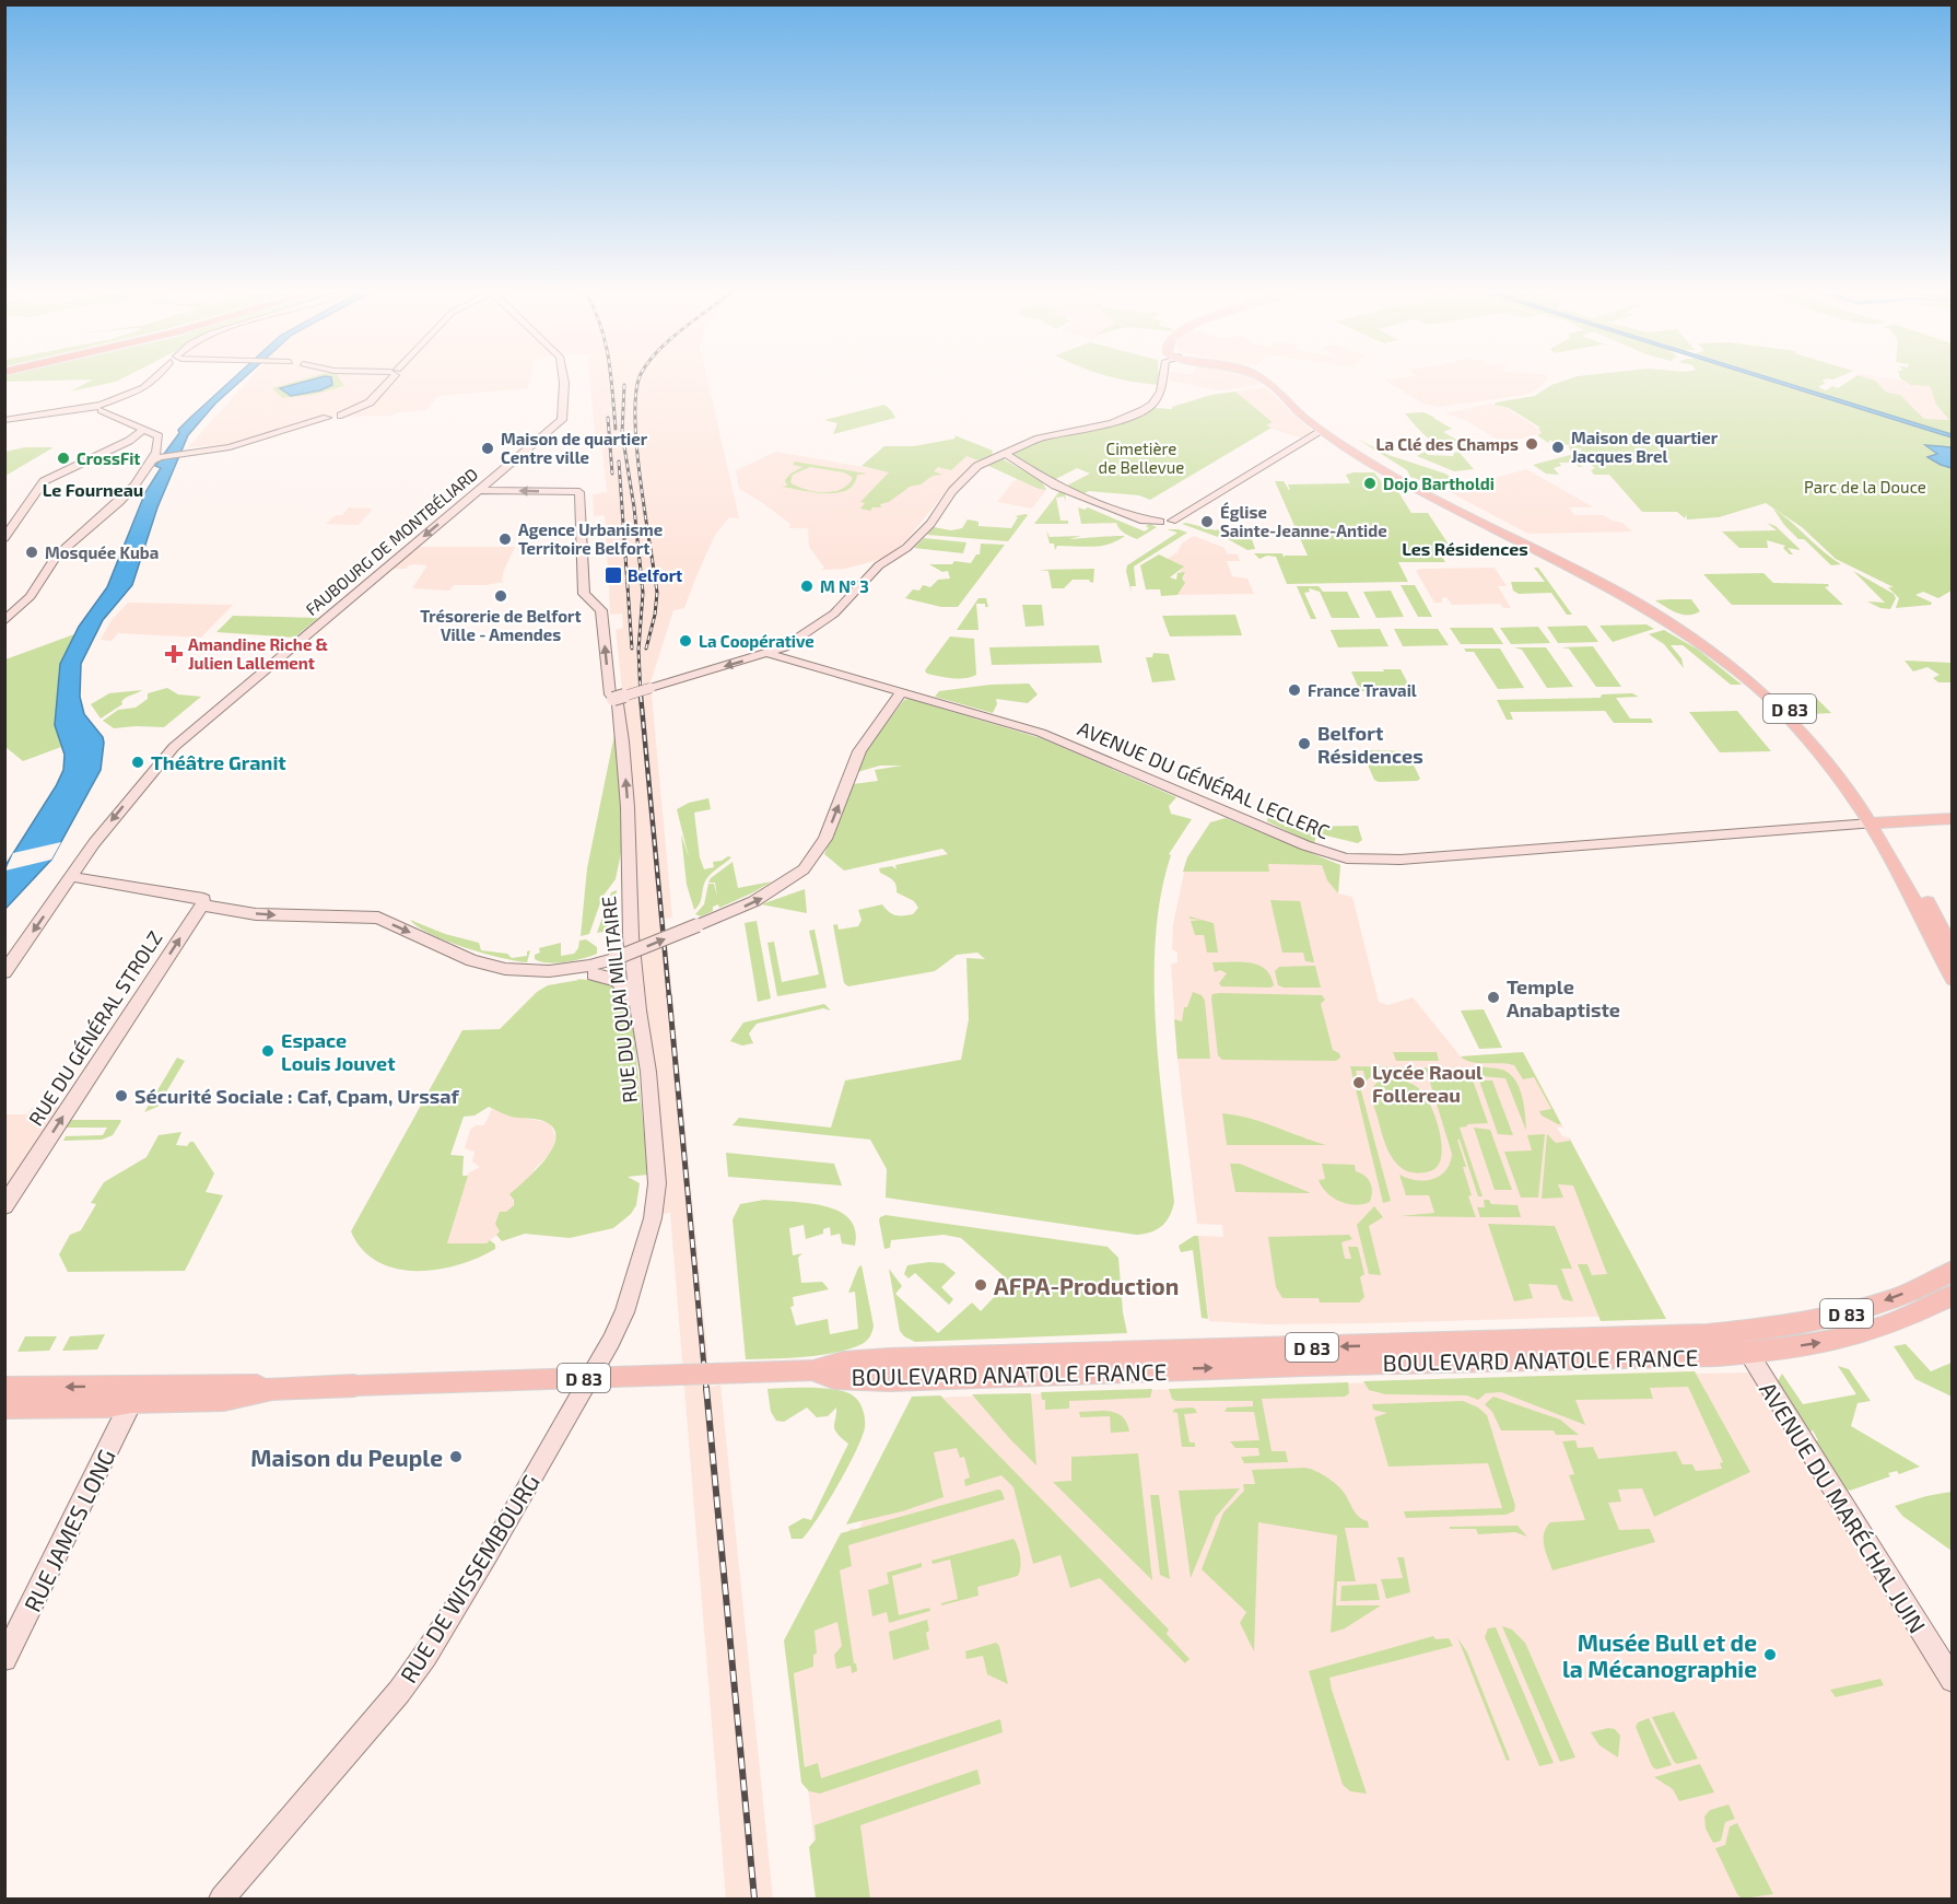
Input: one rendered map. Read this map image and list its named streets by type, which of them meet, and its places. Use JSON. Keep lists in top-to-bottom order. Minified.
{"streets":{"main road":["D 83","AVENUE DU GÉNÉRAL LECLERC","BOULEVARD ANATOLE FRANCE"],"street":["FAUBOURG DE MONTBÉLIARD","RUE DU QUAI MILITAIRE","RUE DU GÉNÉRAL STROLZ","AVENUE DU MARÉCHAL JUIN","RUE JAMES LONG","RUE DE WISSEMBOURG"]},"crossings":[["FAUBOURG DE MONTBÉLIARD","RUE DU QUAI MILITAIRE"],["D 83","AVENUE DU GÉNÉRAL LECLERC"],["D 83","BOULEVARD ANATOLE FRANCE"],["D 83","RUE JAMES LONG"],["RUE DU QUAI MILITAIRE","RUE DE WISSEMBOURG"],["BOULEVARD ANATOLE FRANCE","AVENUE DU MARÉCHAL JUIN"]],"one_way":["FAUBOURG DE MONTBÉLIARD","RUE DU QUAI MILITAIRE","RUE DU GÉNÉRAL STROLZ"],"districts":["Le Fourneau","Les Résidences"],"parks":["Cimetière de Bellevue","Parc de la Douce"],"places":{"other":["La Clé des Champs","Maison de quartier Jacques Brel","Maison de quartier Centre ville","CrossFit","Dojo Bartholdi","Église Sainte-Jeanne-Antide","Agence Urbanisme Territoire Belfort","Mosquée Kuba","M N° 3","Trésorerie de Belfort Ville - Amendes","La Coopérative","France Travail","Belfort Résidences","Théâtre Granit","Temple Anabaptiste","Espace Louis Jouvet","Lycée Raoul Follereau","Sécurité Sociale : Caf, Cpam, Urssaf","AFPA-Production","Maison du Peuple","Musée Bull et de la Mécanographie"],"transit":["Belfort"],"health":["Amandine Riche & Julien Lallement"]}}
